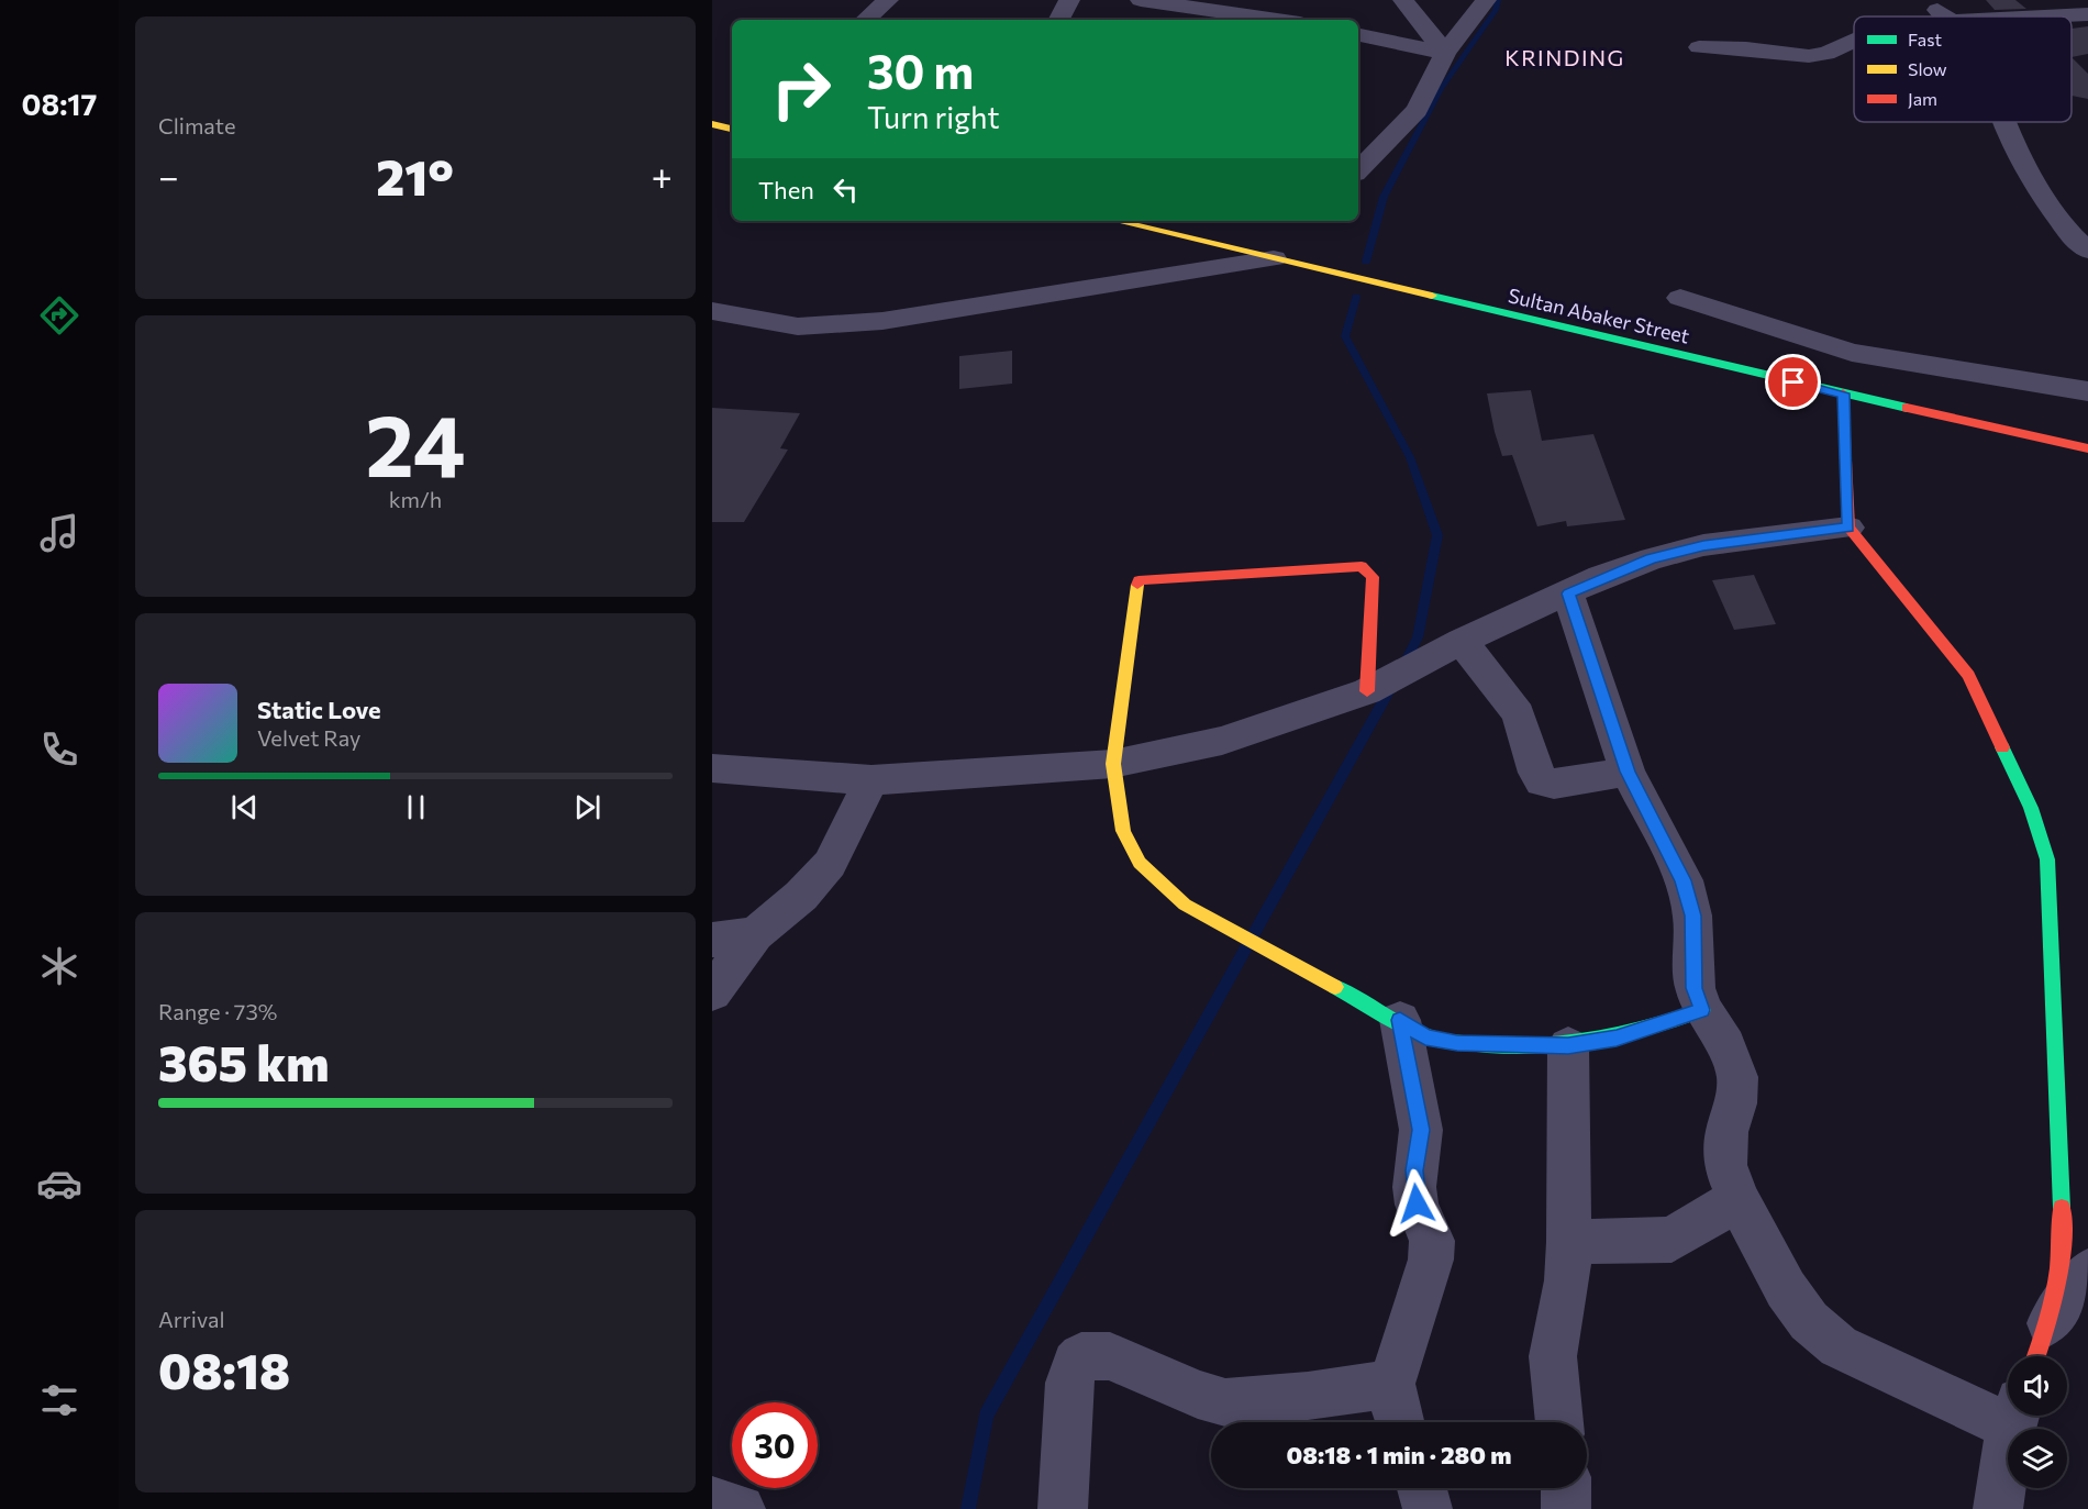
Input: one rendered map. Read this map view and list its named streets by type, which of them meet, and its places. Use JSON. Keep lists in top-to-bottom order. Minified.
{"streets":{"main road":["Sultan Abaker Street"]},"districts":["KRINDING"],"legend":["Fast","Slow","Jam"],"page":{"tabs":"08:17","tile":["Climate",["24","km/h"],["Range · 73%","365 km"],["Arrival","08:18"]],"turn":["30 m","Turn right"],"heat":["−","21°","+"],"then":"Then","song":["Static Love","Velvet Ray"],"limit":"30","trip":"08:18 · 1 min · 280 m"}}
